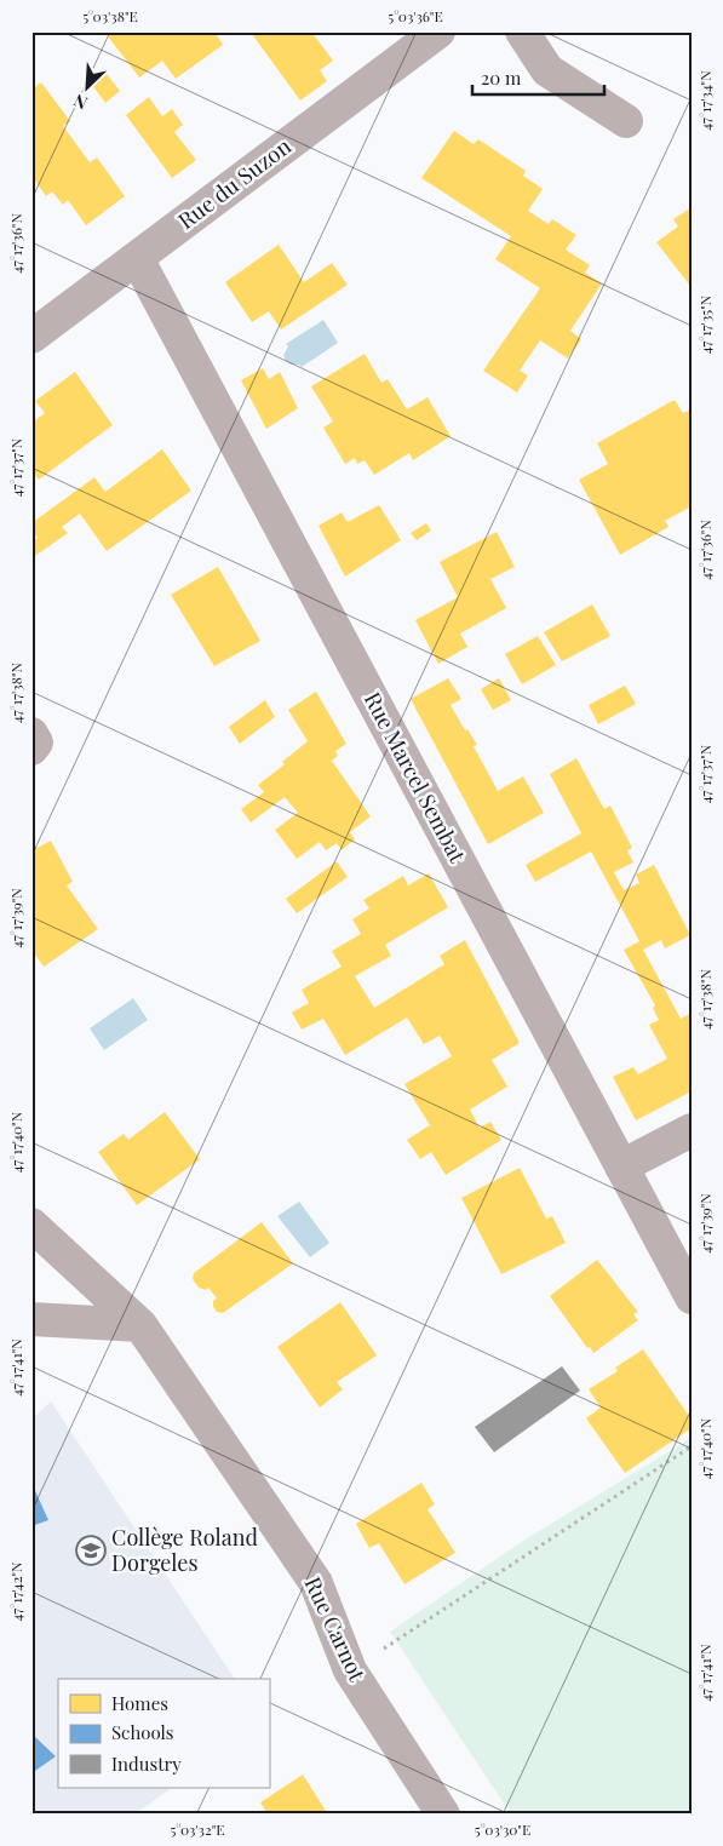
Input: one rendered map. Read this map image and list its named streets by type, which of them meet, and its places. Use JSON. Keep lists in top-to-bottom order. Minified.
{"streets":{"street":["Rue du Suzon","Rue Marcel Sembat","Rue Carnot"]},"crossings":[["Rue du Suzon","Rue Marcel Sembat"]],"places":{"school or university":["Collège Roland Dorgeles"]},"legend":["Homes","Schools","Industry"],"scale_bar":"20 m","north":"bottom left","coordinates":["5°03'38\"E","5°03'36\"E","47°17'34\"N","47°17'36\"N","47°17'35\"N","47°17'37\"N","47°17'38\"N","47°17'39\"N","47°17'40\"N","47°17'41\"N","47°17'42\"N","5°03'32\"E","5°03'30\"E"]}
